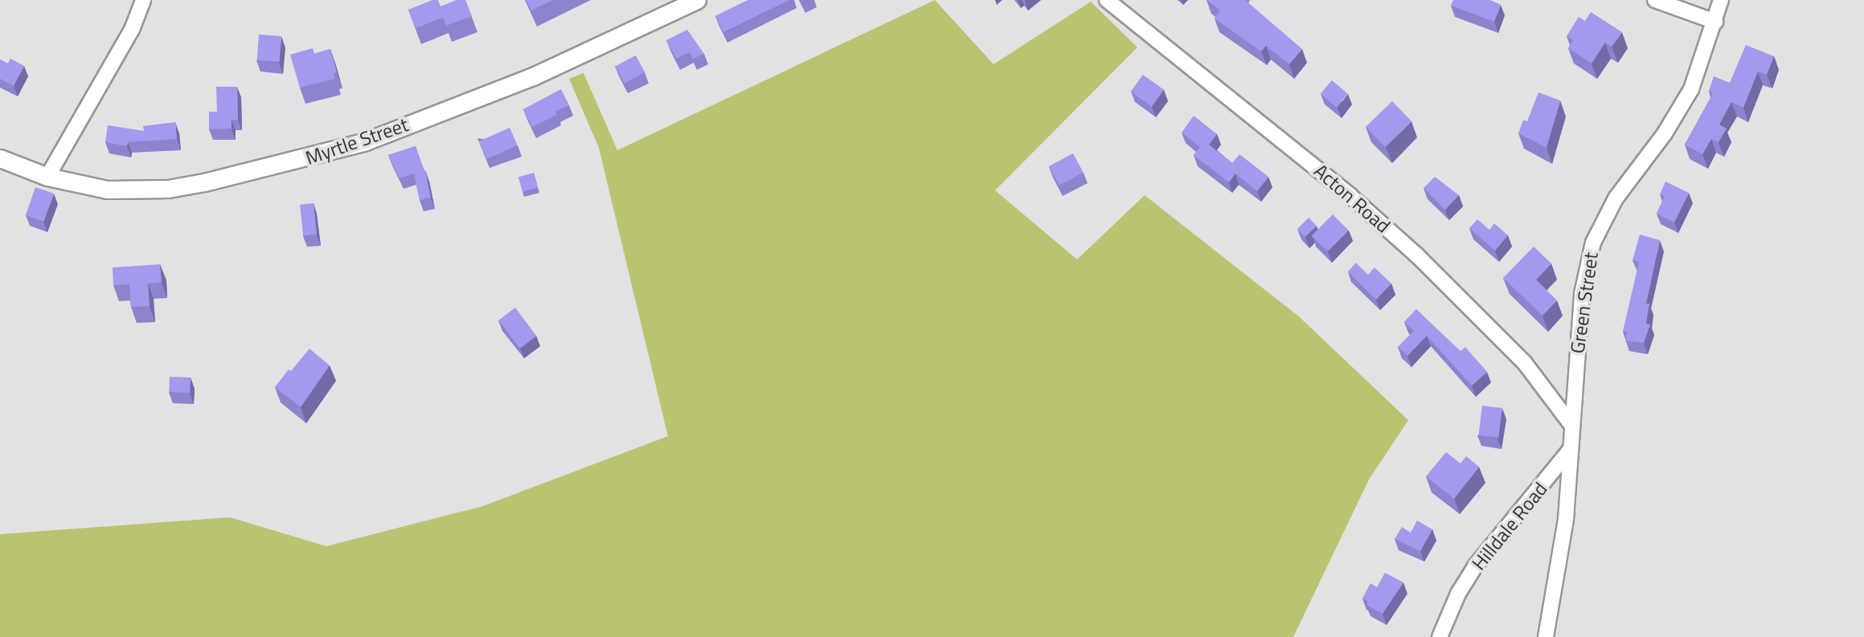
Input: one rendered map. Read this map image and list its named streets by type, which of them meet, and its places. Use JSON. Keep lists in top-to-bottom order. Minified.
{"streets":{"street":["Myrtle Street","Acton Road","Green Street","Hilldale Road"]},"crossings":[["Acton Road","Green Street"],["Green Street","Hilldale Road"]]}
